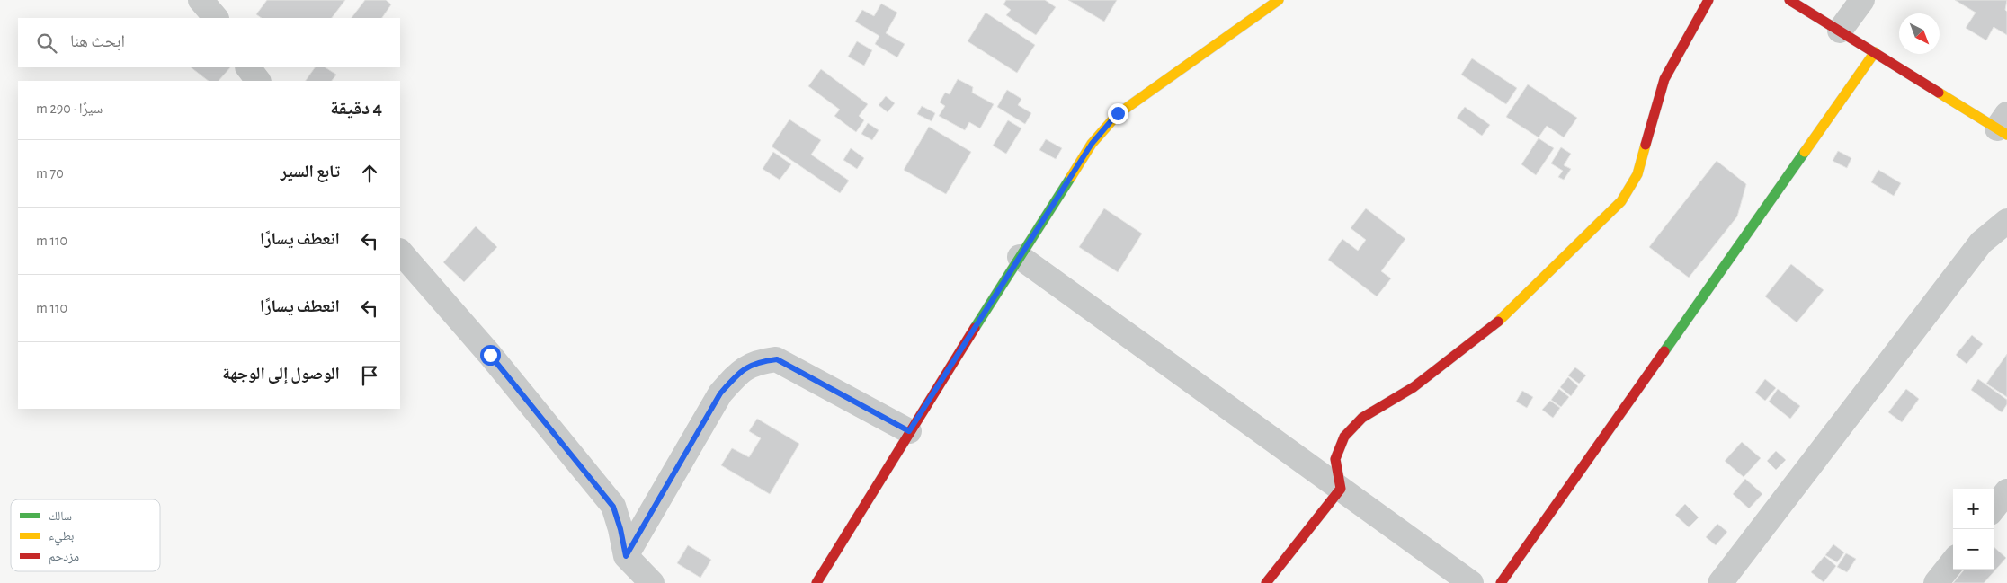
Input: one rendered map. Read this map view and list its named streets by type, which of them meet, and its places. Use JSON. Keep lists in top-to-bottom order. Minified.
{"legend":["سالك","بطيء","مزدحم"],"north":"bottom right","page":{"search":"ابحث هنا","heading":["4 دقيقة","سيرًا · 290 m"],"list":[["تابع السير","70 m"],["انعطف يسارًا","110 m"],["انعطف يسارًا","110 m"],"الوصول إلى الوجهة"],"map_buttons":["+","−"]}}
